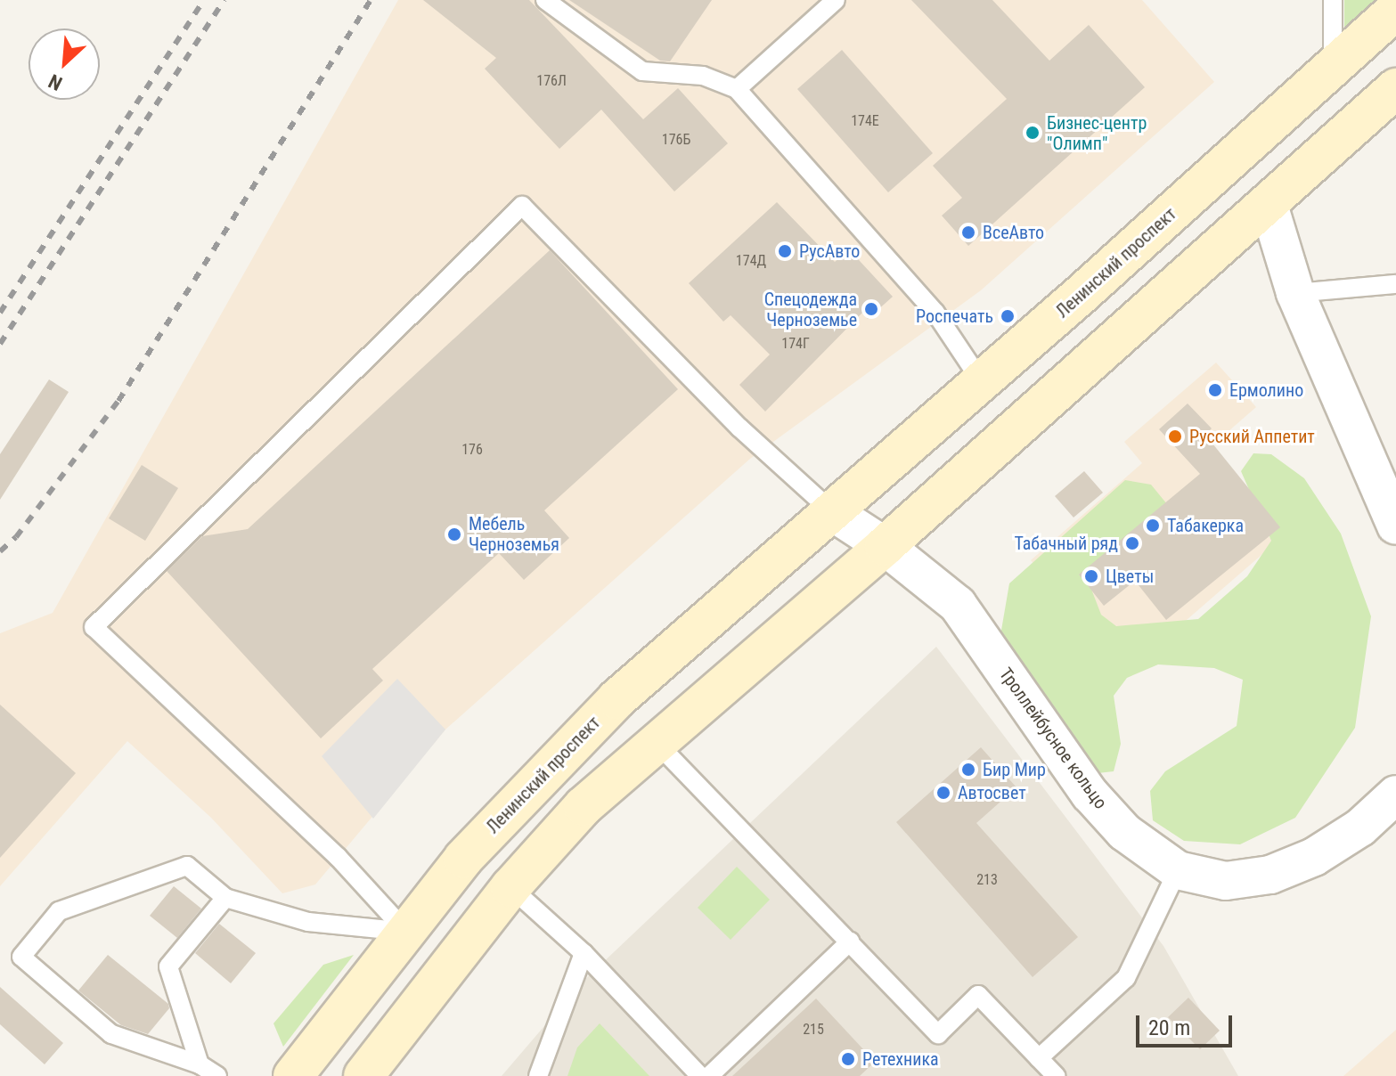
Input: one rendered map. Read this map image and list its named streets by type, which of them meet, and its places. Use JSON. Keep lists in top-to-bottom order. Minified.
{"streets":{"main road":["Ленинский проспект"],"street":["Троллейбусное кольцо"]},"places":["Бизнес-центр \"Олимп\"","ВсеАвто","РусАвто","Спецодежда Черноземье","Роспечать","Ермолино","Русский Аппетит","Табакерка","Мебель Черноземья","Табачный ряд","Цветы","Бир Мир","Автосвет","Ретехника"],"house_numbers":["176Л","174Е","176Б","174Д","174Г","176","213","215"],"scale_bar":"20 m","north":"bottom left"}
